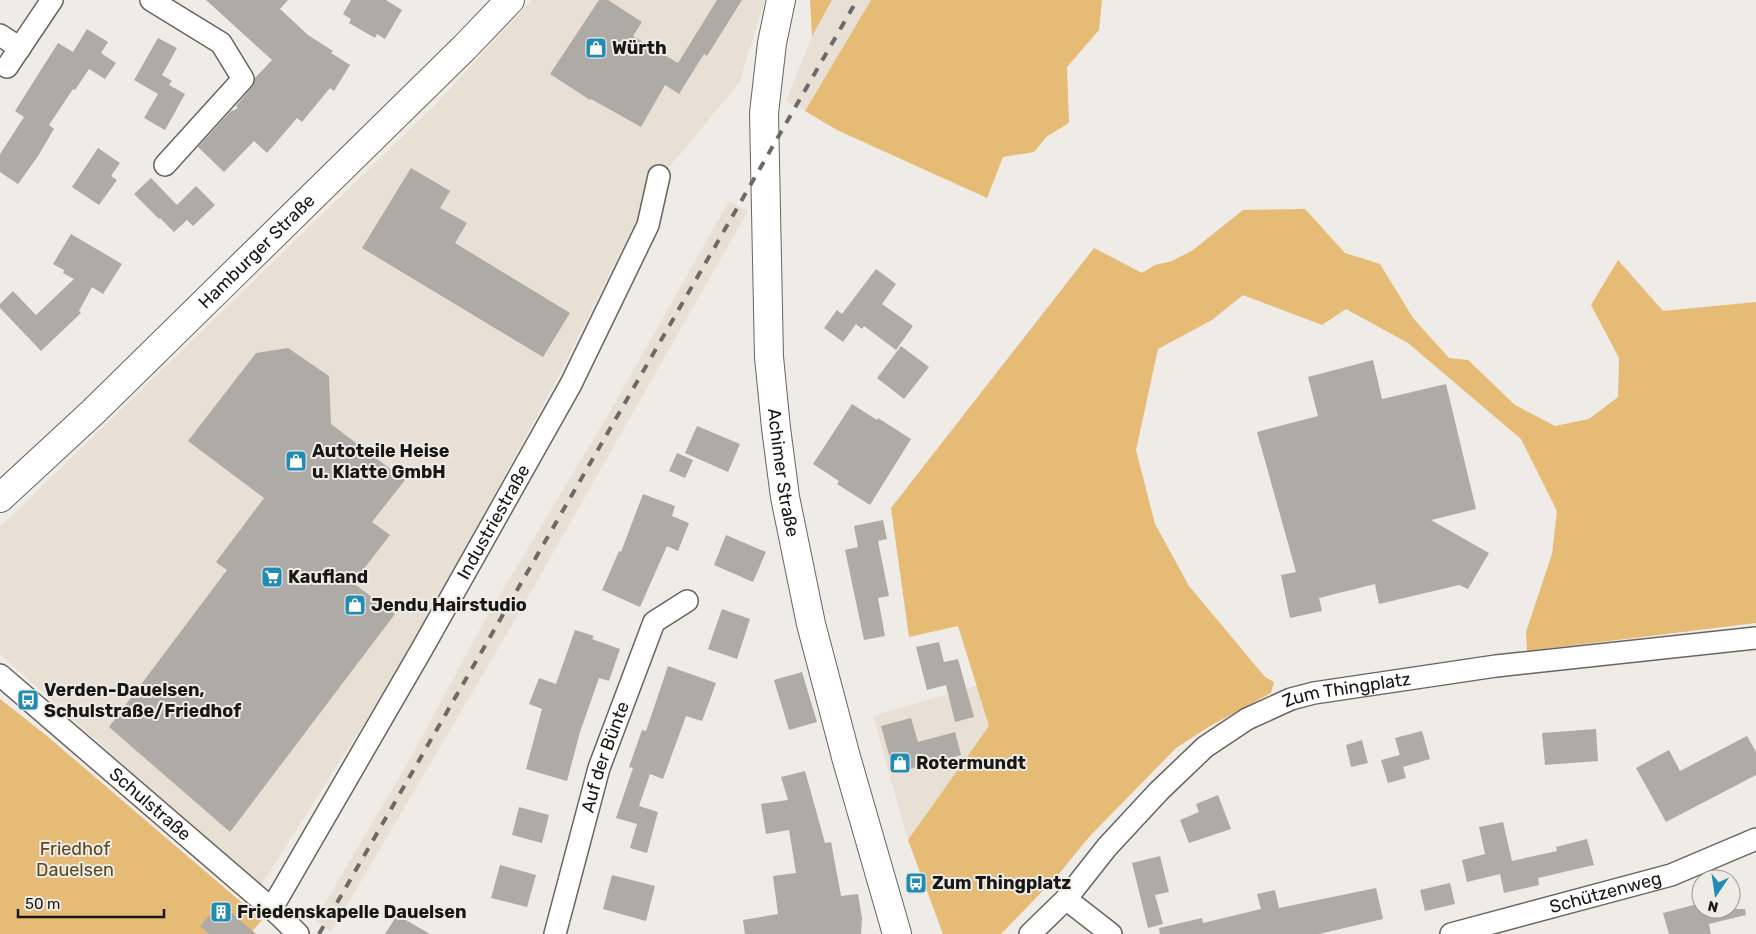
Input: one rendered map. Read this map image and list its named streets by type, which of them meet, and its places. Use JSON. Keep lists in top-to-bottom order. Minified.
{"streets":{"main road":["Hamburger Straße","Achimer Straße"],"street":["Industriestraße","Zum Thingplatz","Auf der Bünte","Schulstraße","Schützenweg"]},"crossings":[["Industriestraße","Schulstraße"]],"parks":["Friedhof Dauelsen"],"places":{"shop":["Würth","Autoteile Heise u. Klatte GmbH","Jendu Hairstudio","Rotermundt"],"supermarket":["Kaufland"],"bus stop":["Verden-Dauelsen, Schulstraße/Friedhof","Zum Thingplatz"],"building":["Friedenskapelle Dauelsen"]},"scale_bar":"50 m","north":"bottom"}
